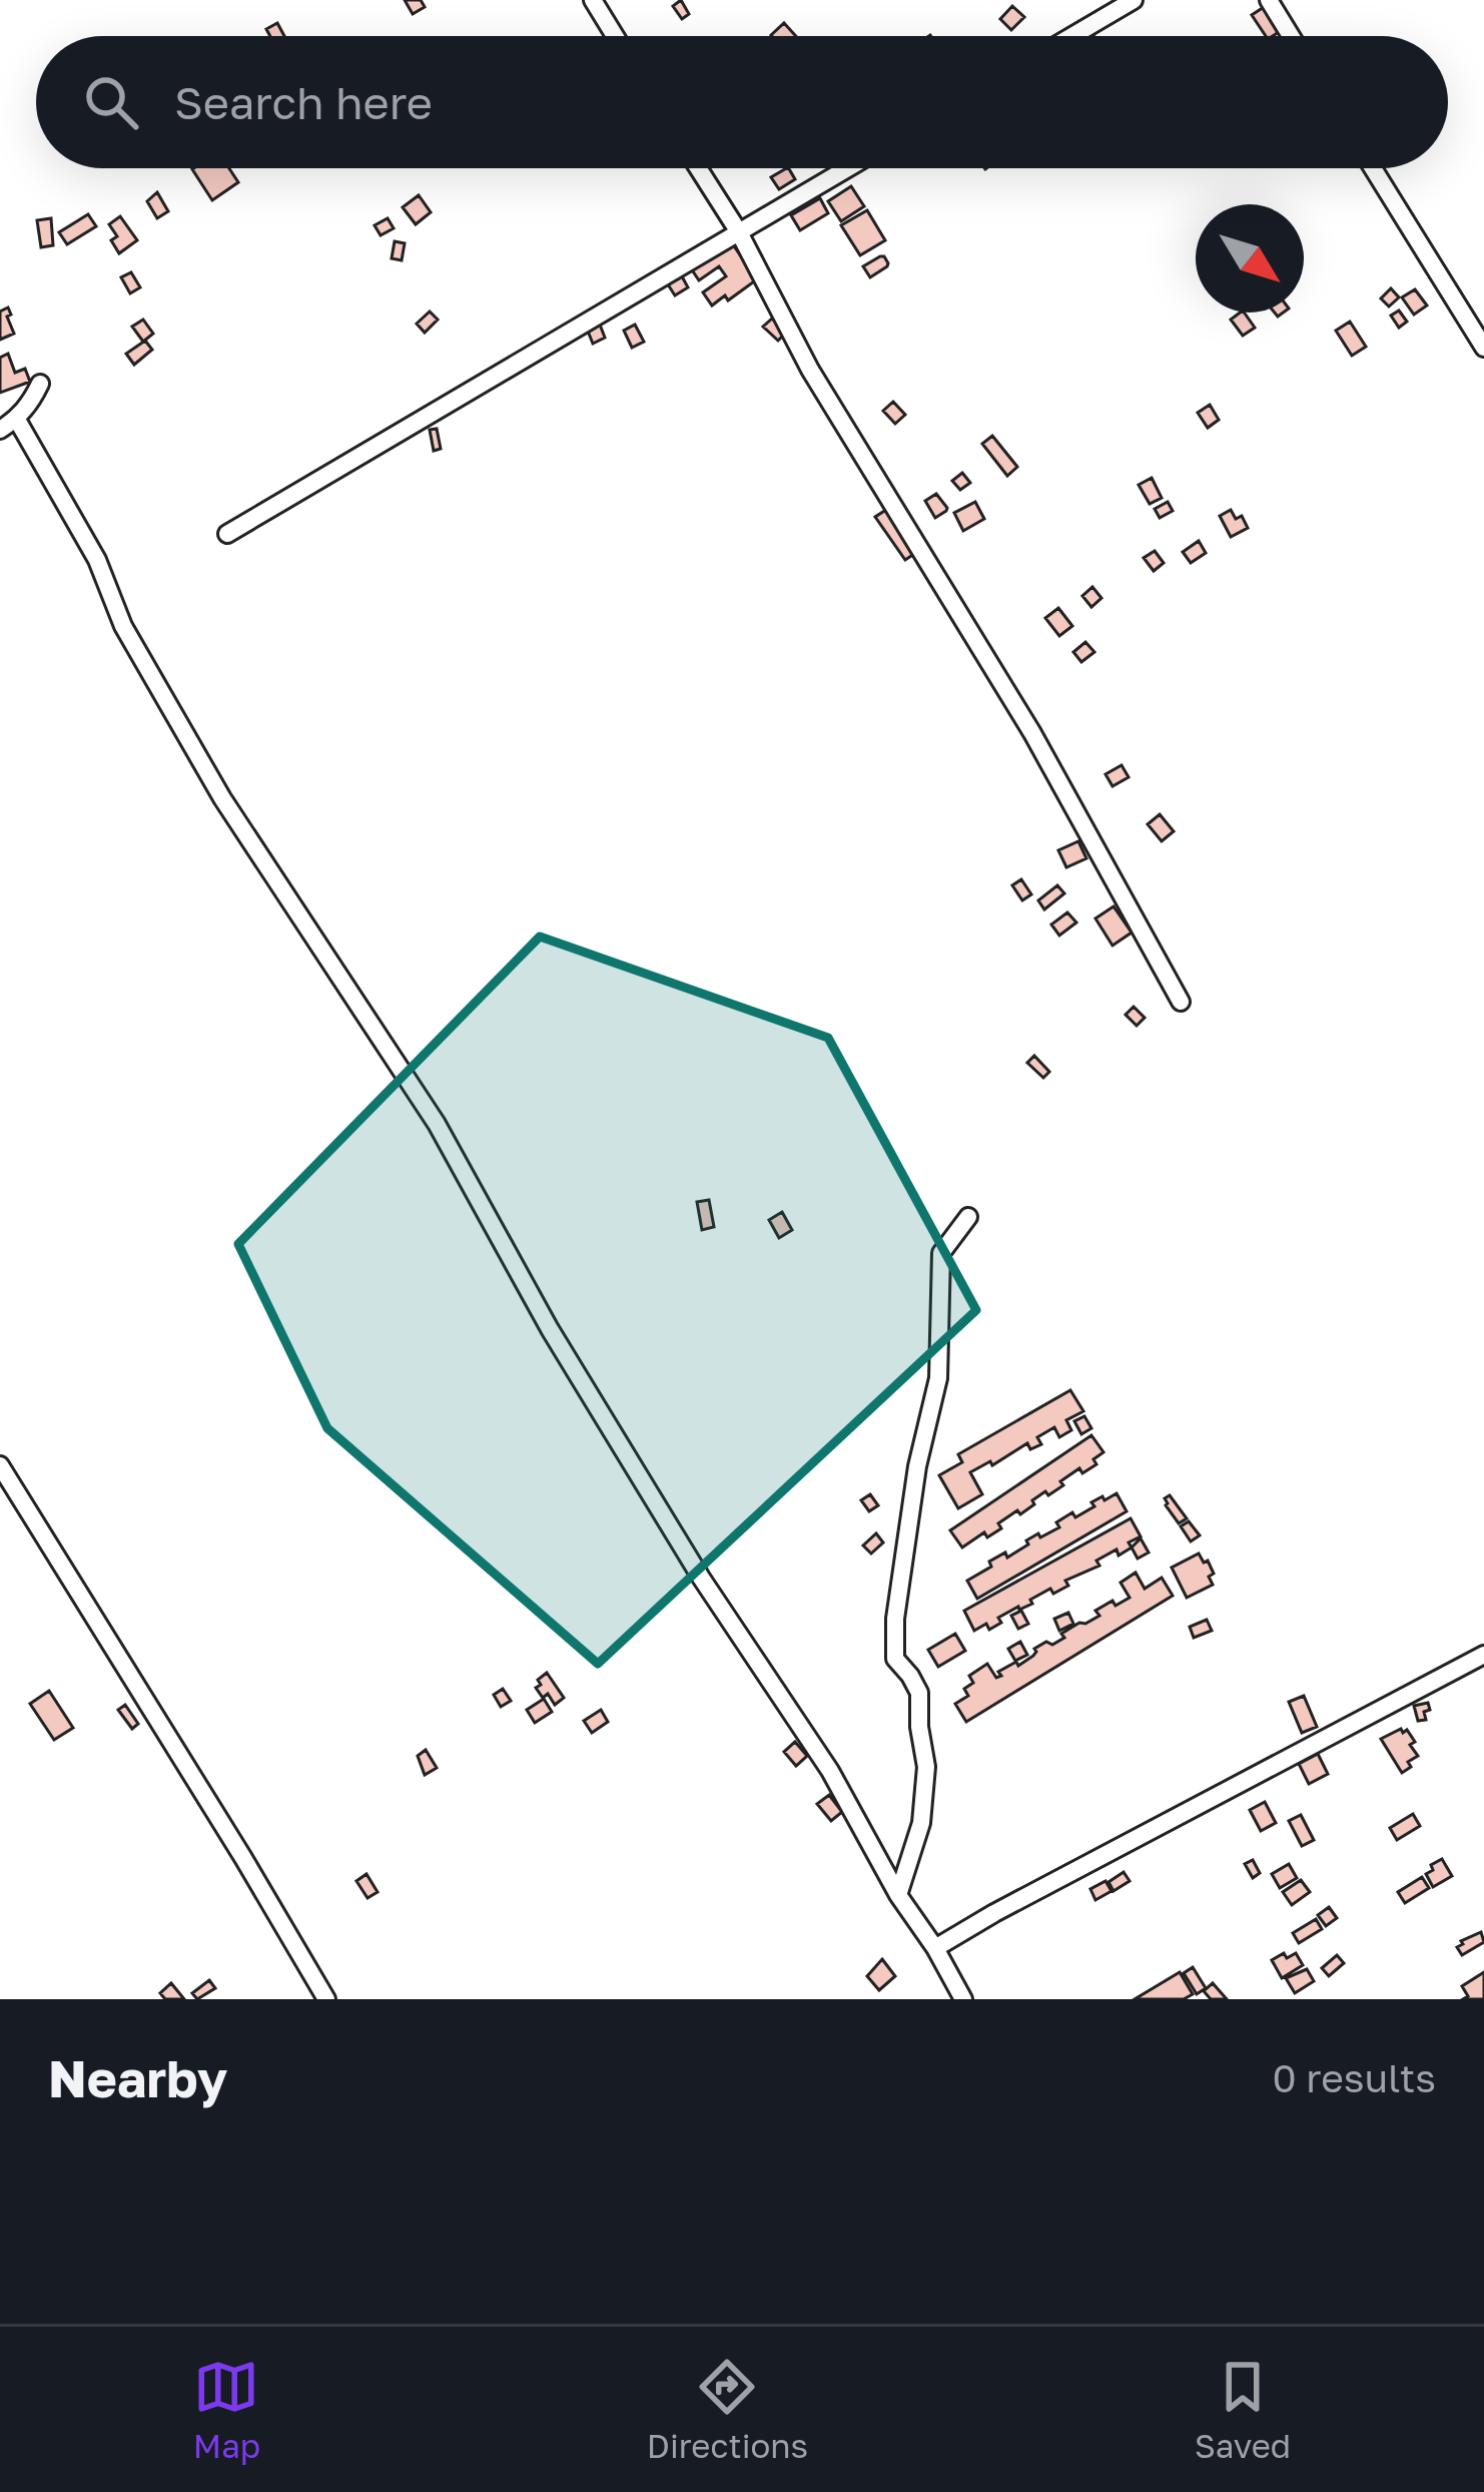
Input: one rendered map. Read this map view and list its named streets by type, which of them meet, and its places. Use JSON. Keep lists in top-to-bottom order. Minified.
{"north":"bottom right","page":{"search":"Search here","heading":["Nearby","0 results"],"nav":["Map","Directions","Saved"]}}
